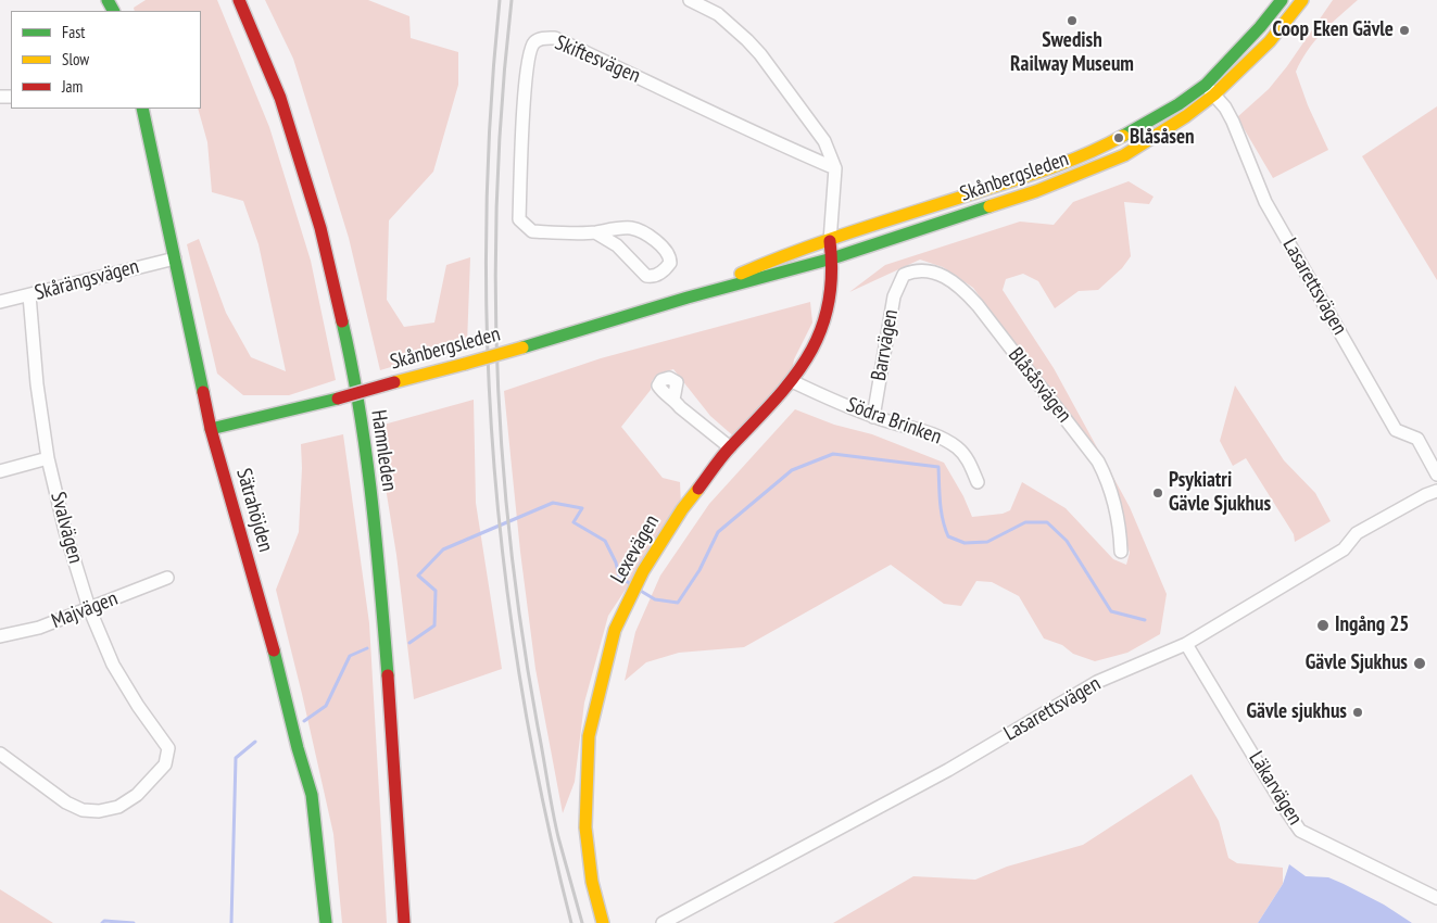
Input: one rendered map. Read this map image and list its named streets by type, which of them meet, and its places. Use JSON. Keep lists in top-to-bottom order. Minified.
{"streets":{"street":["Skiftesvägen","Skånbergsleden","Skårängsvägen","Lasarettsvägen","Barrvägen","Blåsåsvägen","Södra Brinken","Hamnleden","Sätrahöjden","Svalvägen","Lexevägen","Majvägen","Läkarvägen"]},"crossings":[["Skånbergsleden","Lasarettsvägen"],["Skånbergsleden","Sätrahöjden"],["Skånbergsleden","Lexevägen"],["Skårängsvägen","Sätrahöjden"],["Skårängsvägen","Svalvägen"],["Lasarettsvägen","Läkarvägen"],["Barrvägen","Blåsåsvägen"],["Barrvägen","Södra Brinken"],["Södra Brinken","Lexevägen"],["Svalvägen","Majvägen"]],"places":["Swedish Railway Museum","Coop Eken Gävle","Blåsåsen","Psykiatri Gävle Sjukhus","Ingång 25","Gävle Sjukhus","Gävle sjukhus"],"legend":["Fast","Slow","Jam"]}
